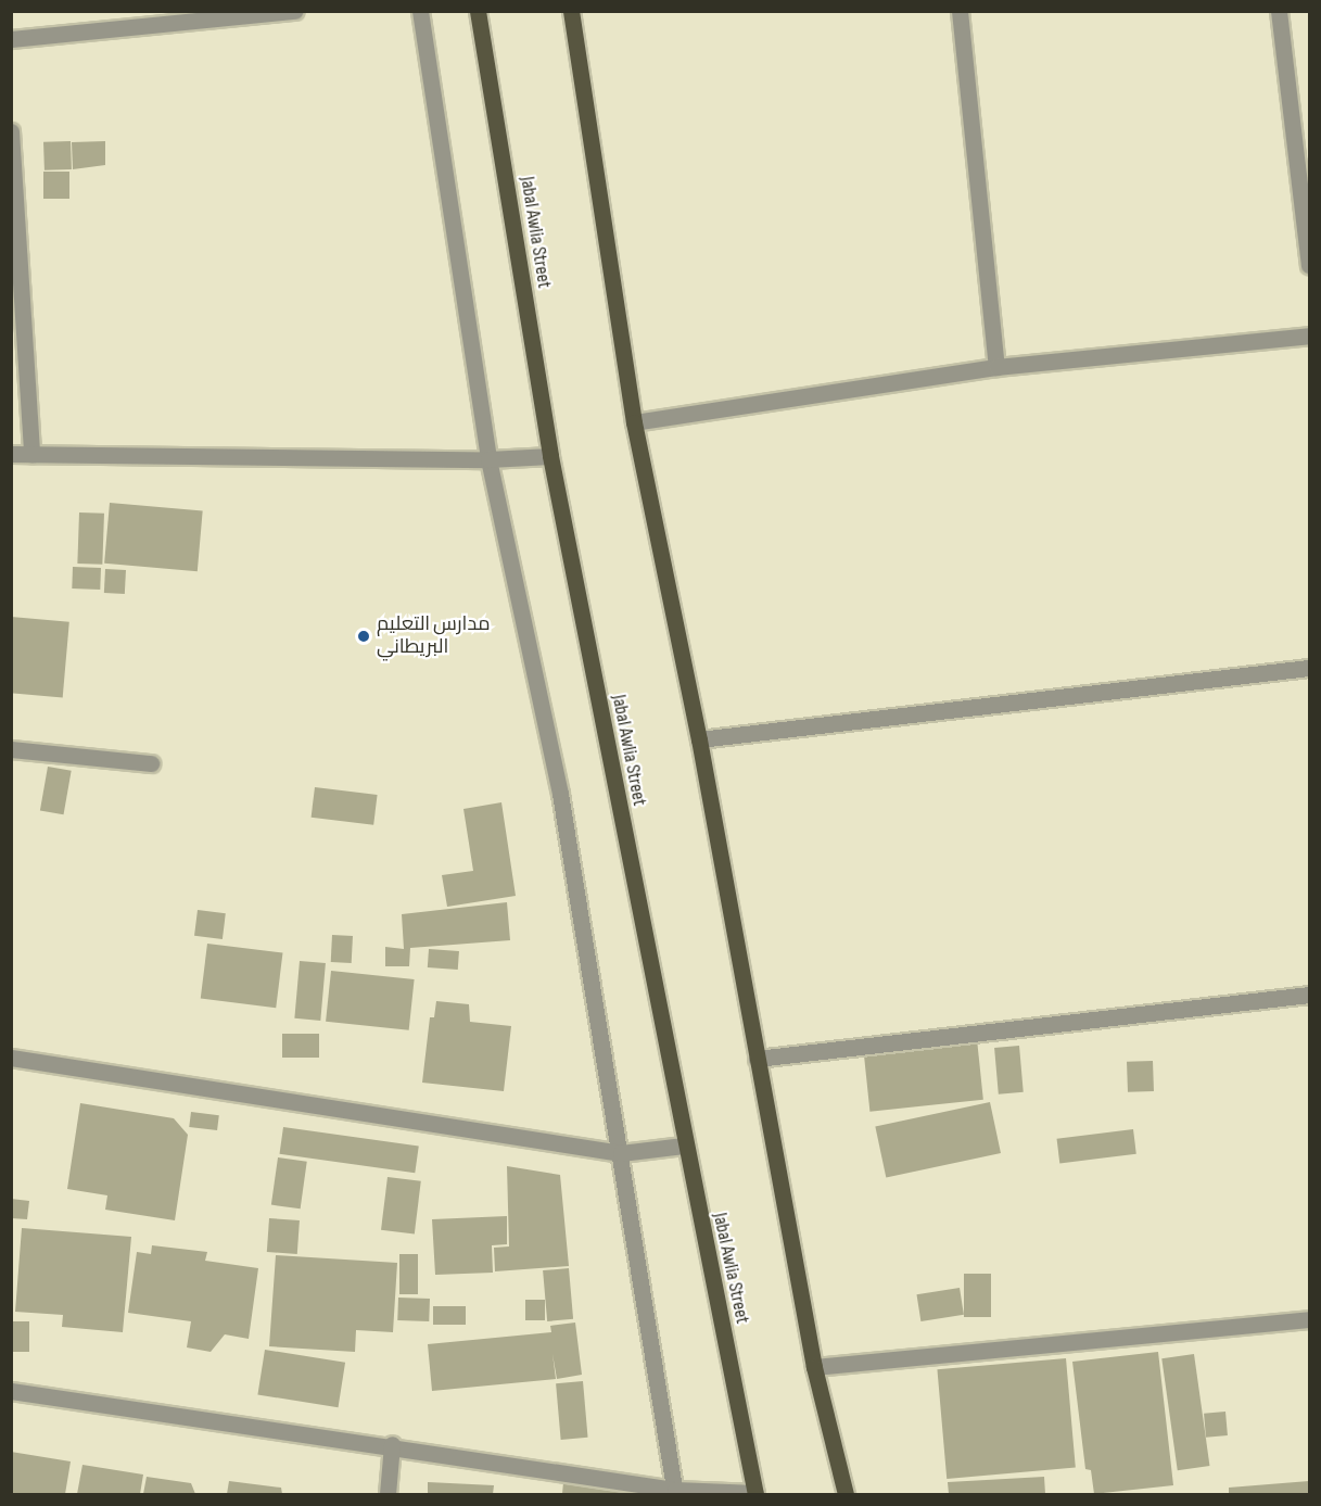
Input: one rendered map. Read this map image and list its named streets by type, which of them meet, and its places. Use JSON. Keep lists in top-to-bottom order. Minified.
{"streets":{"main road":["Jabal Awlia Street"]},"places":["مدارس التعليم البريطاني"]}
